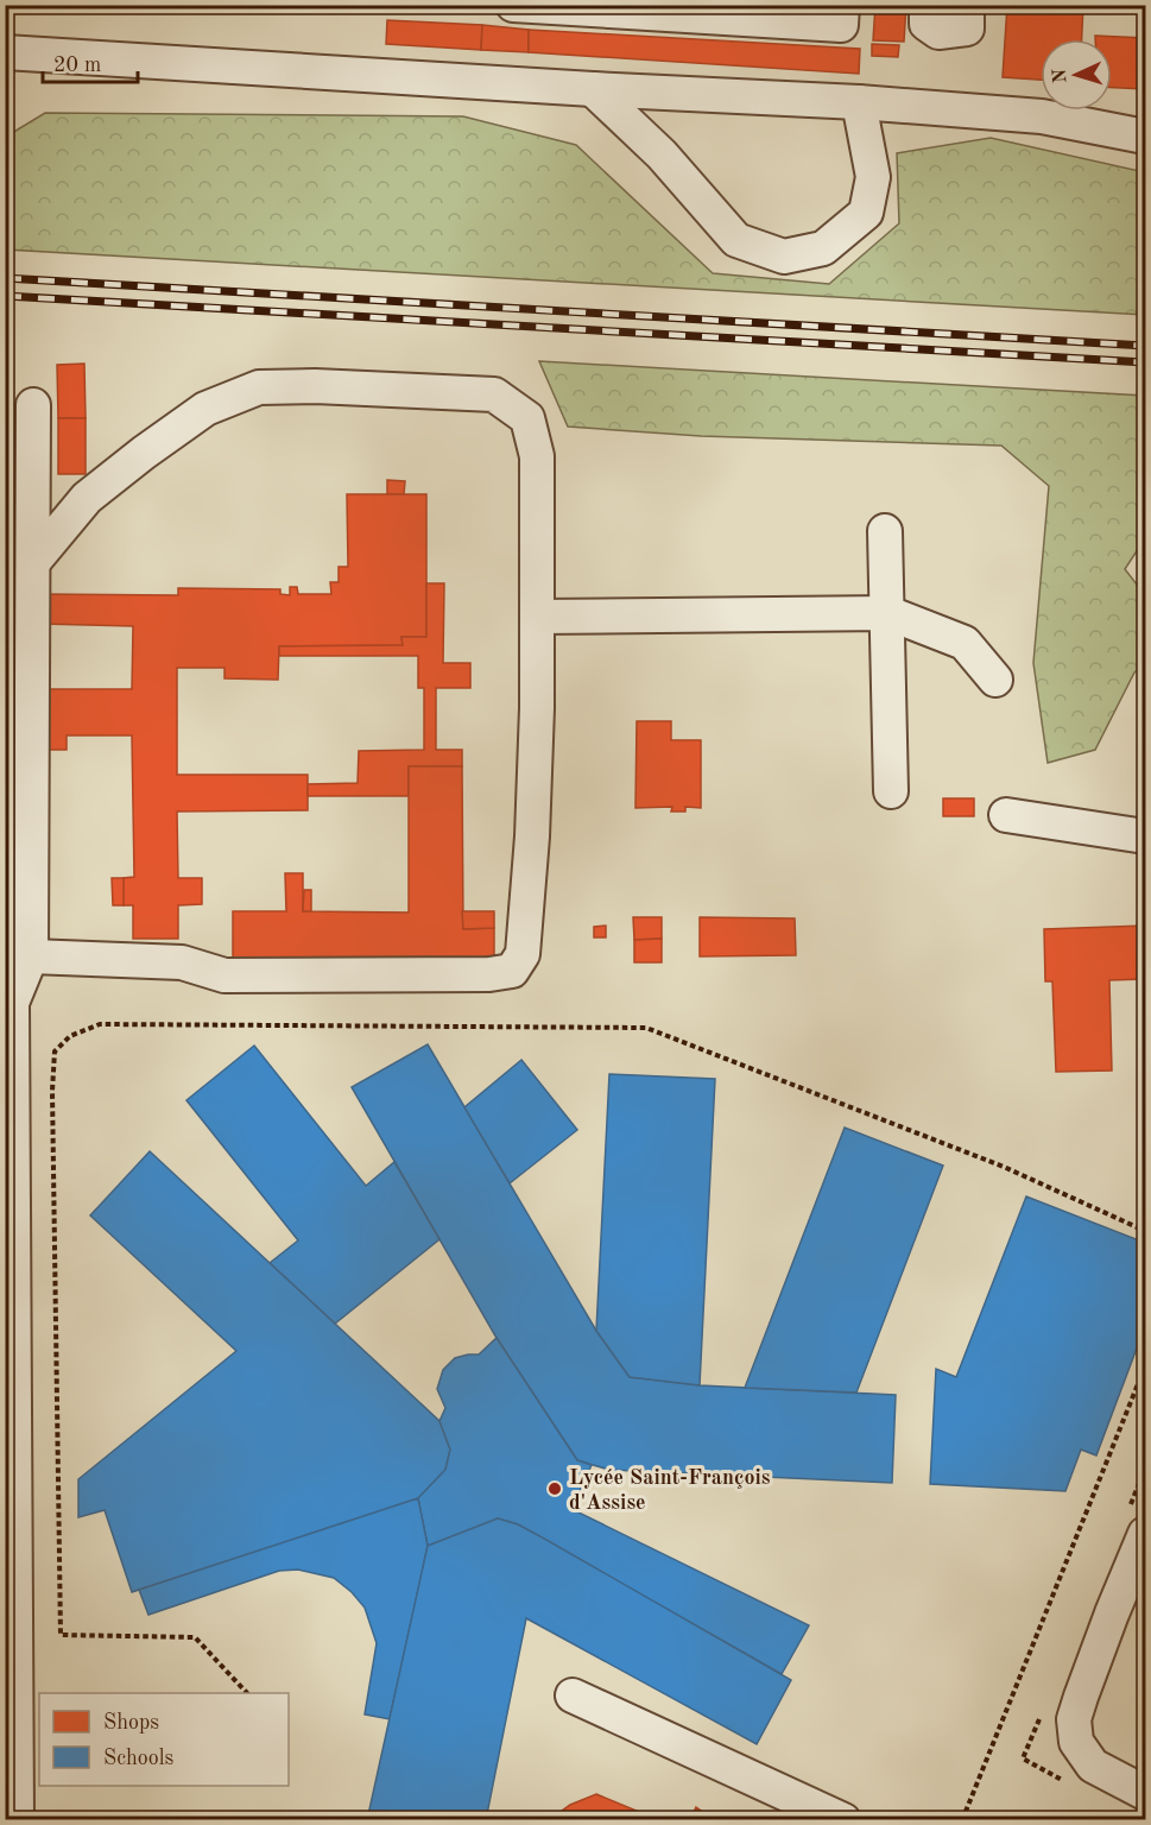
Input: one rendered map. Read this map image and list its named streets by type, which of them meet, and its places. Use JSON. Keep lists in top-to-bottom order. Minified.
{"places":["Lycée Saint-François d'Assise"],"legend":["Shops","Schools"],"scale_bar":"20 m","north":"left"}
